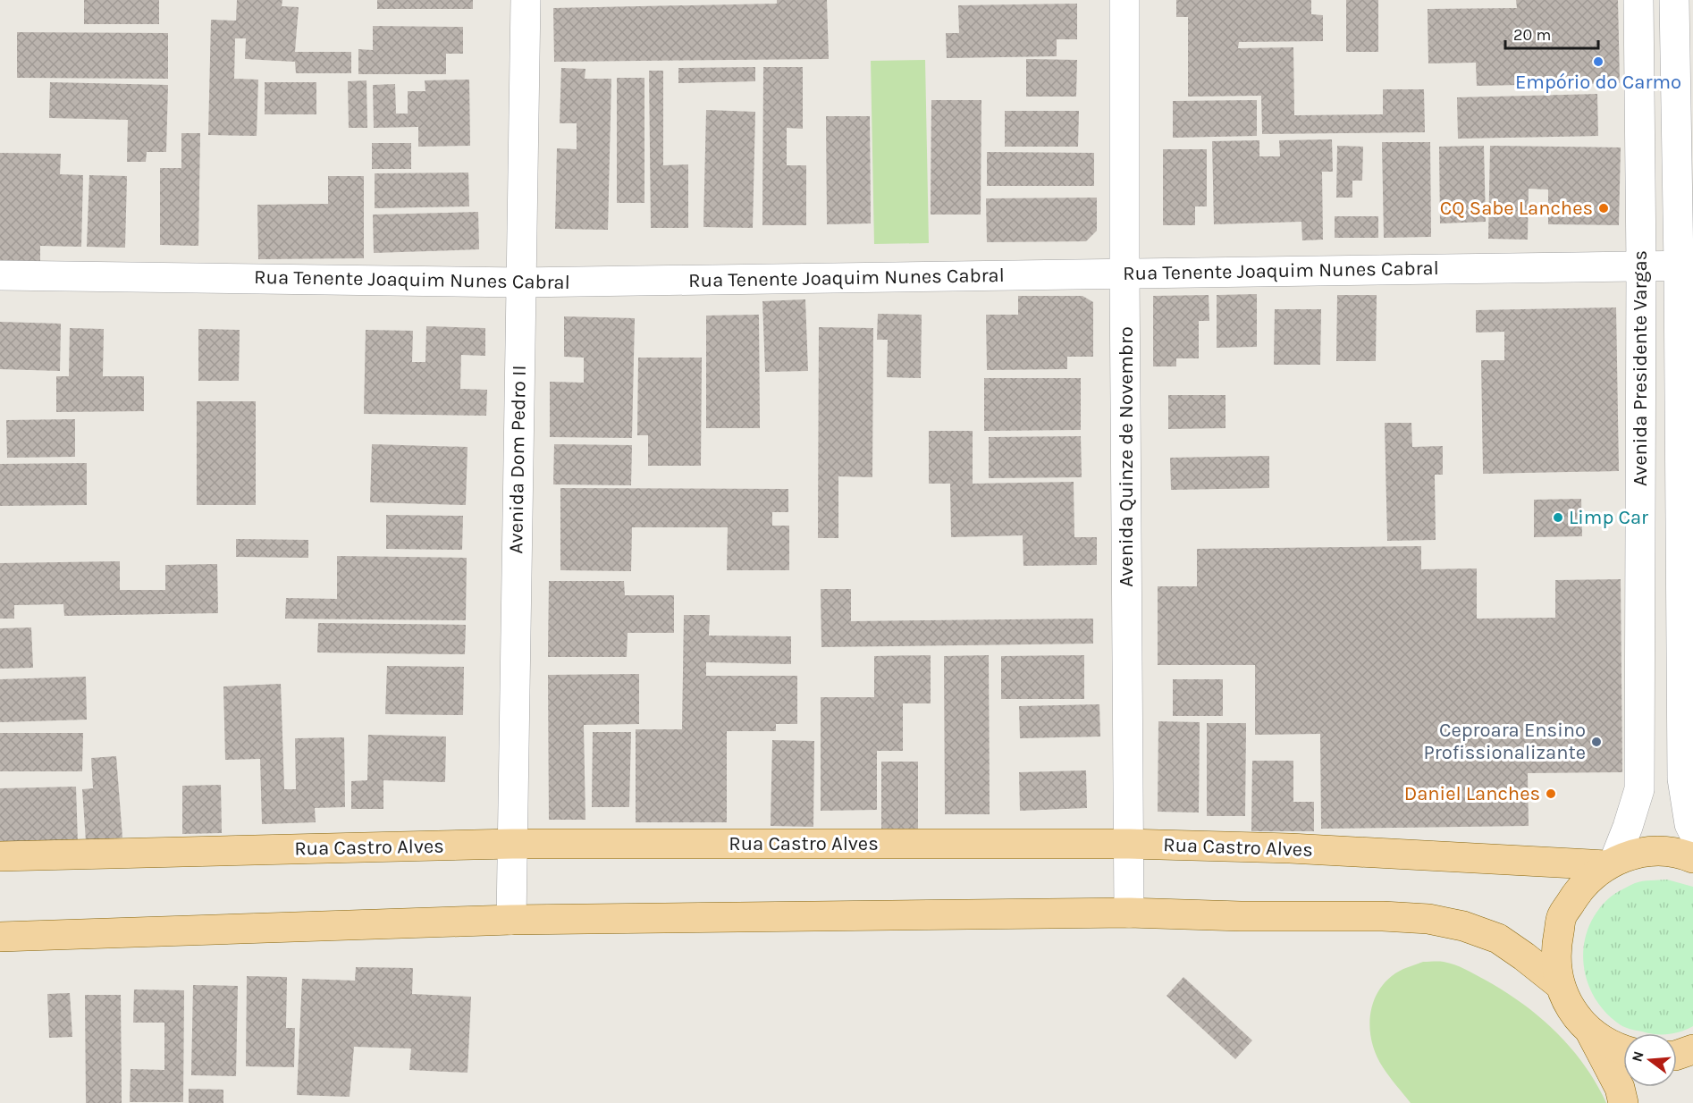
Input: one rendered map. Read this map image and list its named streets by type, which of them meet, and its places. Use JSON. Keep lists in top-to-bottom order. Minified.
{"streets":{"main road":["Rua Castro Alves"],"street":["Rua Tenente Joaquim Nunes Cabral","Avenida Presidente Vargas","Avenida Quinze de Novembro","Avenida Dom Pedro II"]},"crossings":[["Rua Tenente Joaquim Nunes Cabral","Avenida Presidente Vargas"],["Rua Tenente Joaquim Nunes Cabral","Avenida Quinze de Novembro"],["Rua Tenente Joaquim Nunes Cabral","Avenida Dom Pedro II"],["Avenida Presidente Vargas","Rua Castro Alves"],["Avenida Quinze de Novembro","Rua Castro Alves"],["Avenida Dom Pedro II","Rua Castro Alves"]],"places":["Empório do Carmo","CQ Sabe Lanches","Limp Car","Ceproara Ensino Profissionalizante","Daniel Lanches"],"scale_bar":"20 m","north":"left"}
